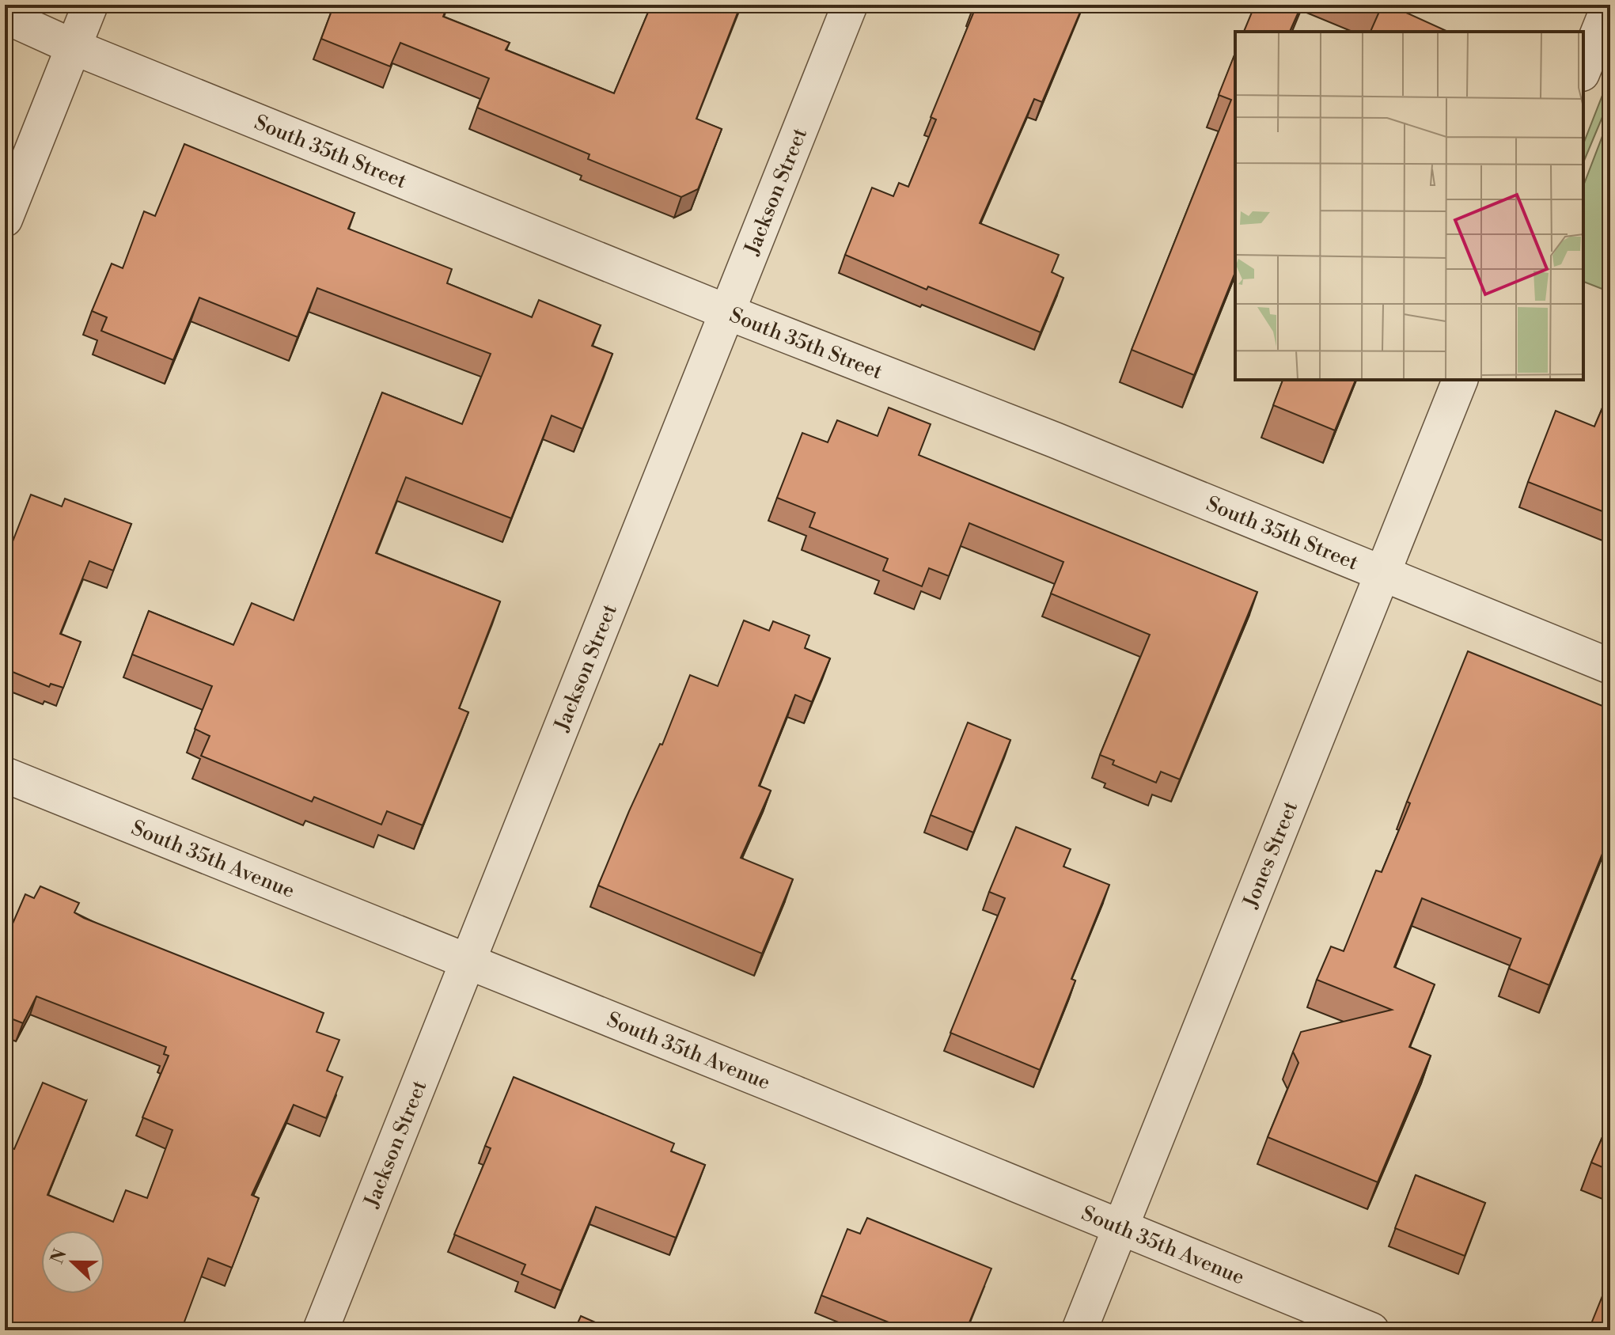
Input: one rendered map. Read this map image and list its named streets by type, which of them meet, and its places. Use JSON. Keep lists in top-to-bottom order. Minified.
{"streets":{"street":["South 35th Street","Jackson Street","Jones Street","South 35th Avenue"]},"crossings":[["South 35th Street","Jackson Street"],["South 35th Street","Jones Street"],["Jackson Street","South 35th Avenue"],["Jones Street","South 35th Avenue"]],"north":"left"}
